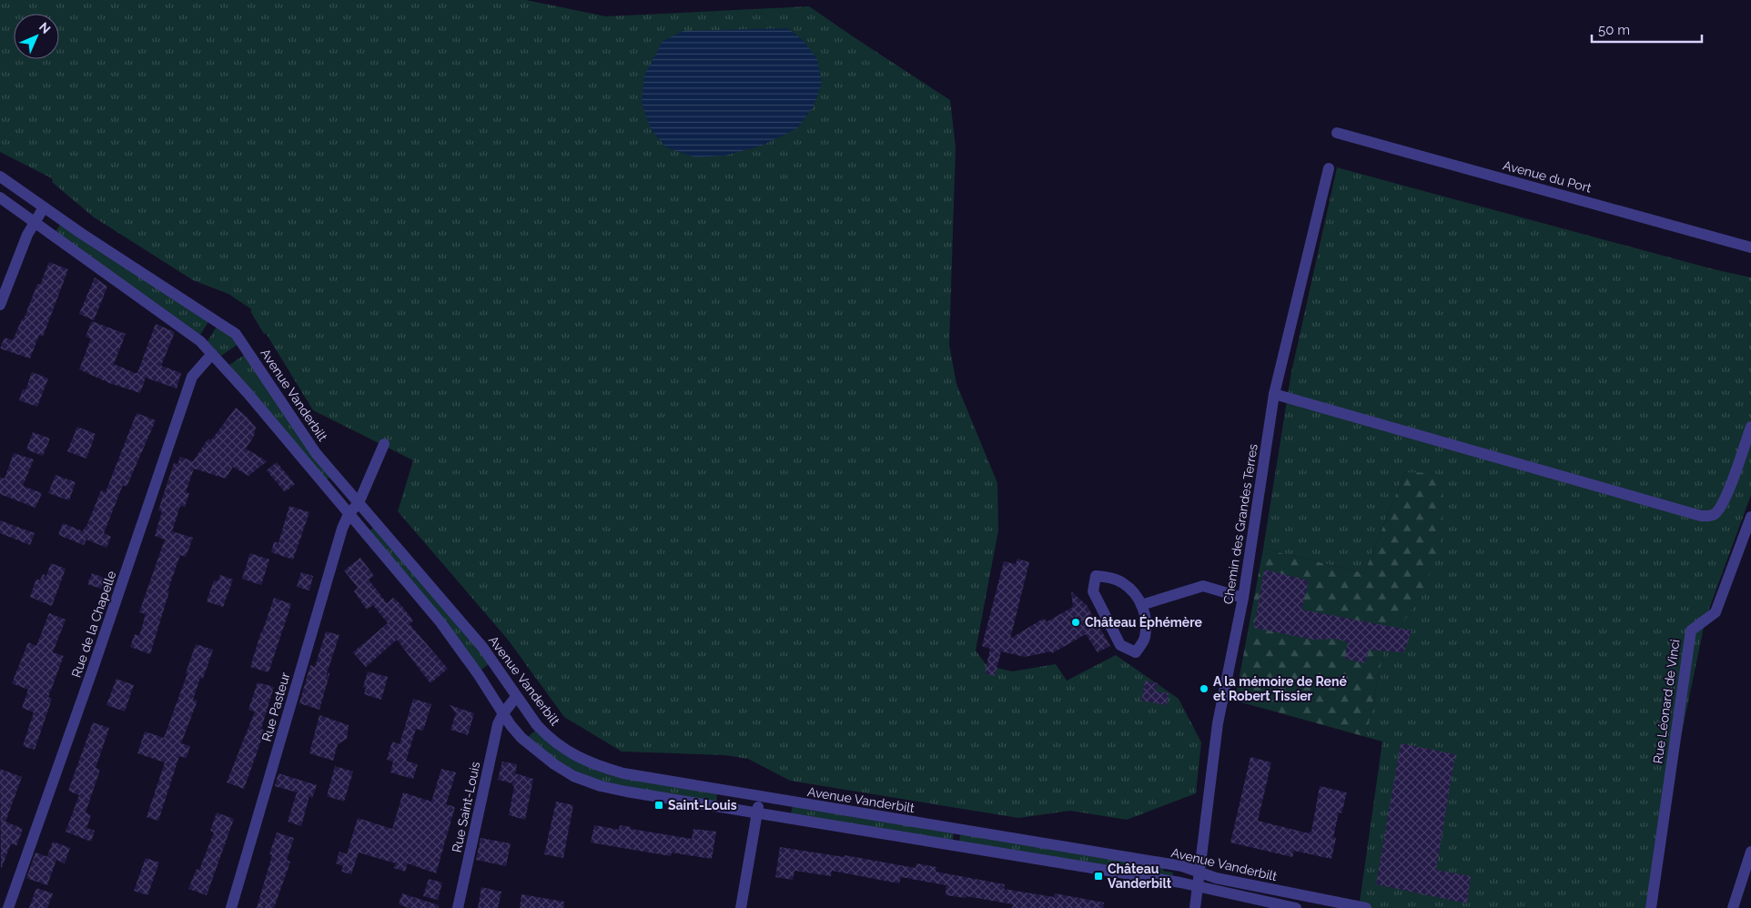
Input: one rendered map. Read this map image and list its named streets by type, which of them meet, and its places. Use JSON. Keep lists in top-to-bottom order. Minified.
{"streets":{"street":["Avenue du Port","Avenue Vanderbilt","Chemin des Grandes Terres","Rue de la Chapelle","Rue Léonard de Vinci","Rue Pasteur","Rue Saint-Louis"]},"crossings":[["Avenue Vanderbilt","Chemin des Grandes Terres"],["Avenue Vanderbilt","Rue Pasteur"],["Avenue Vanderbilt","Rue Saint-Louis"]],"places":{"other":["Château Éphémère","A la mémoire de René et Robert Tissier"],"transit":["Saint-Louis","Château Vanderbilt"]},"scale_bar":"50 m","north":"top right"}
